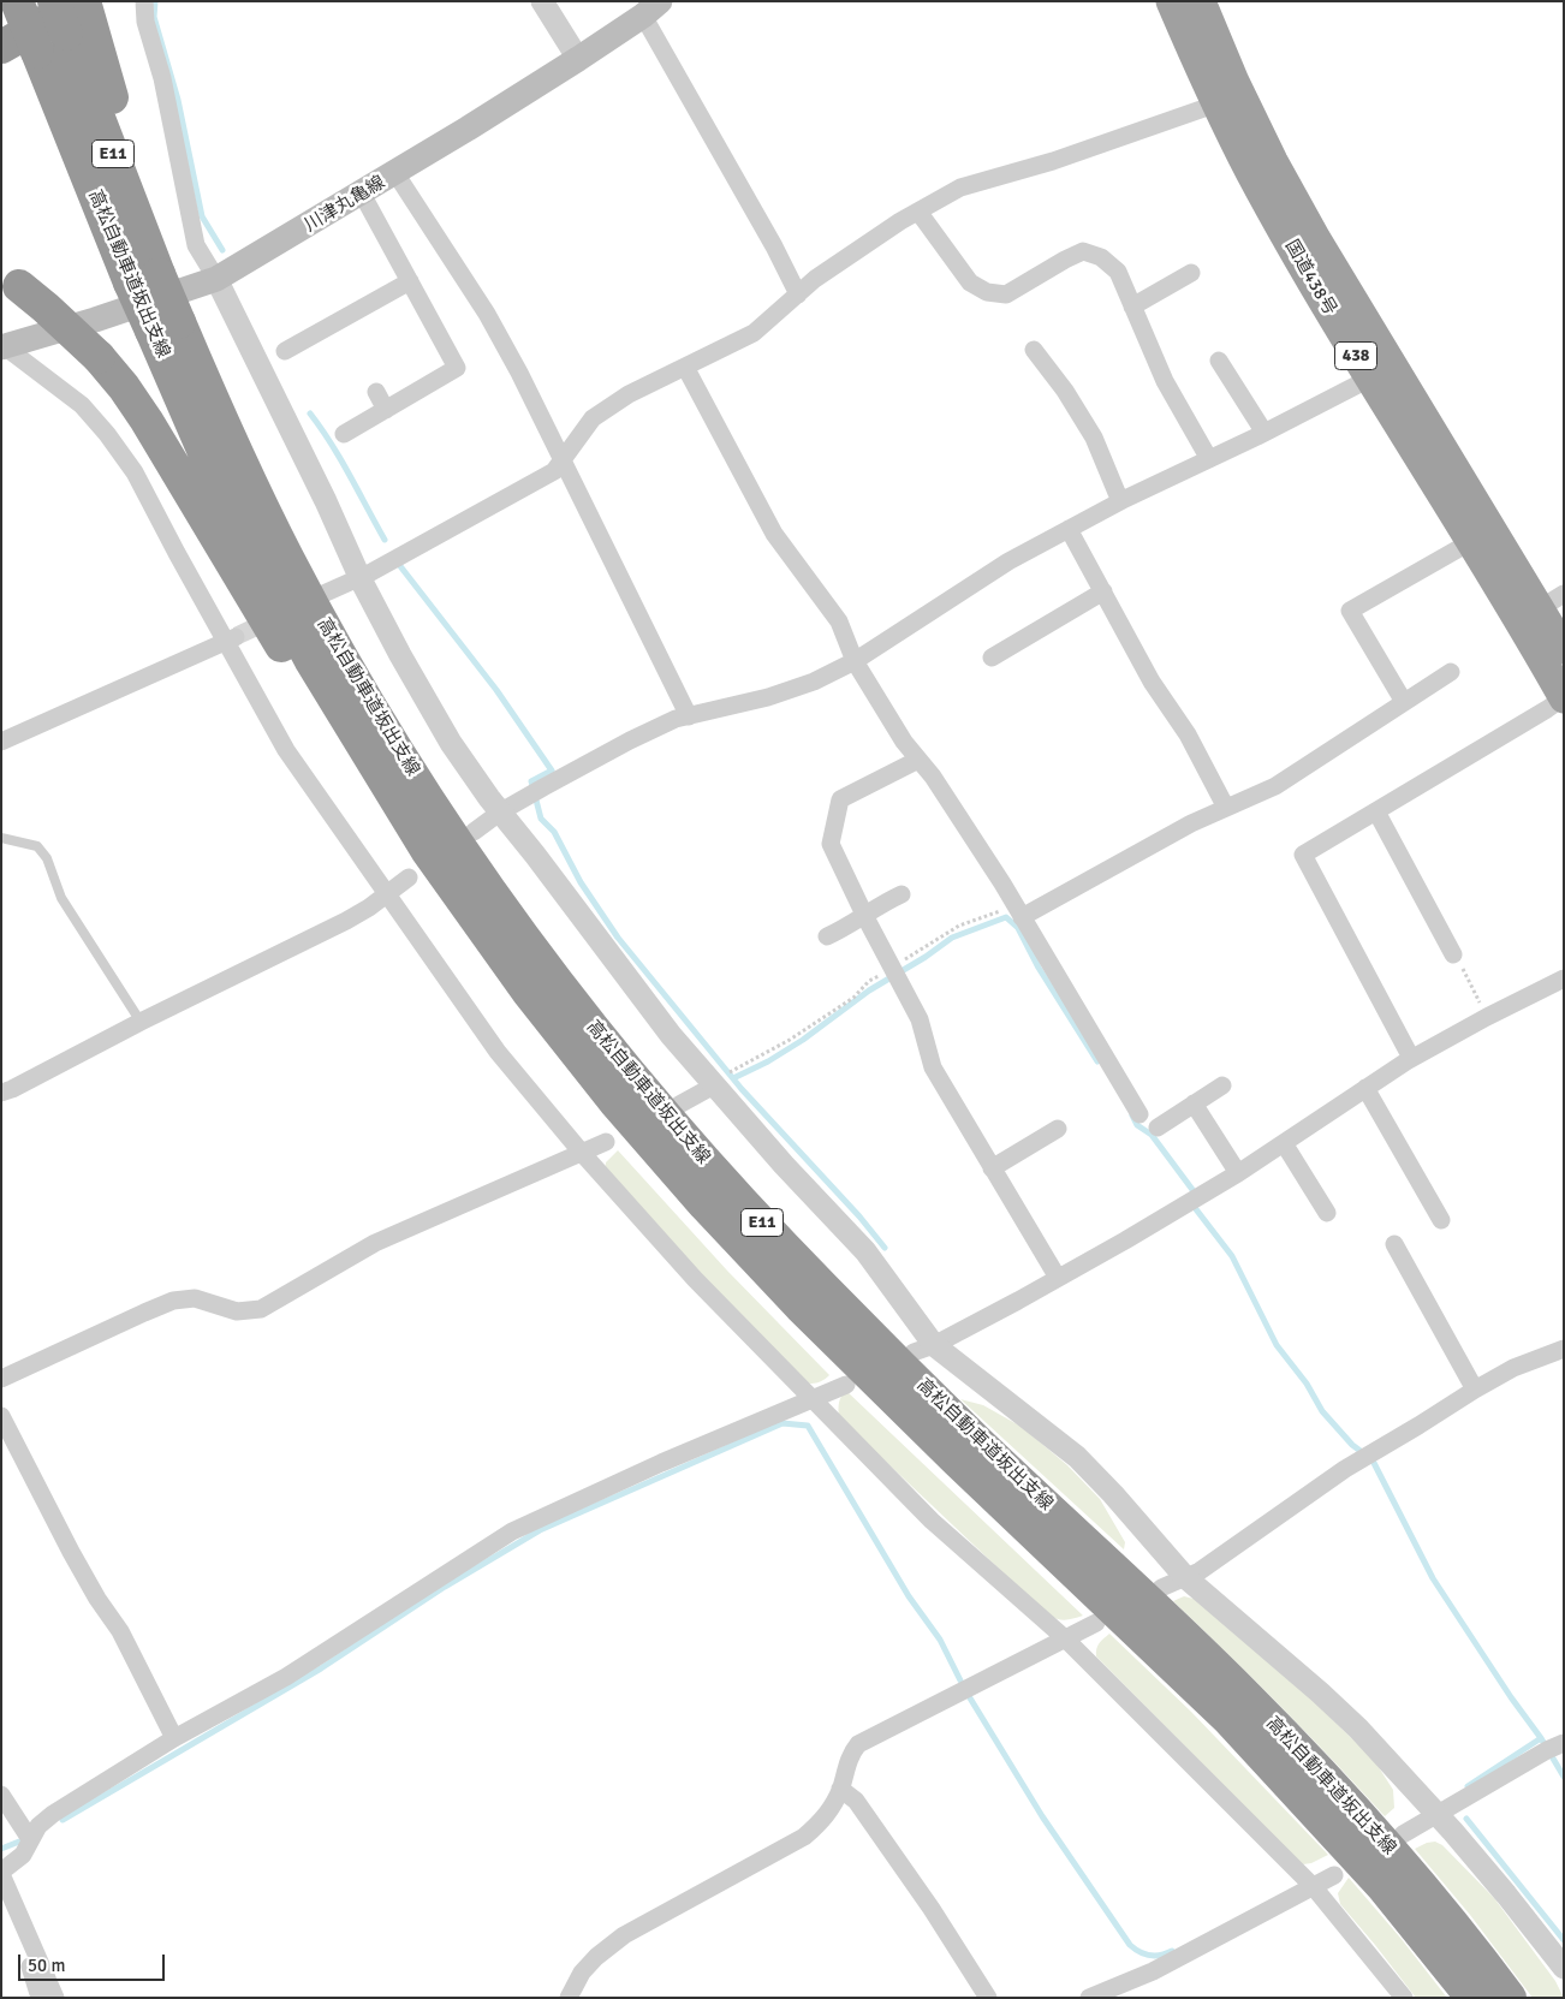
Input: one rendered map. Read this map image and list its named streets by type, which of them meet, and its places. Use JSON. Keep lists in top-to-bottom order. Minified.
{"streets":{"highway":["E11","高松自動車道坂出支線","国道438号","438"],"main road":["川津丸亀線"]},"scale_bar":"50 m"}
